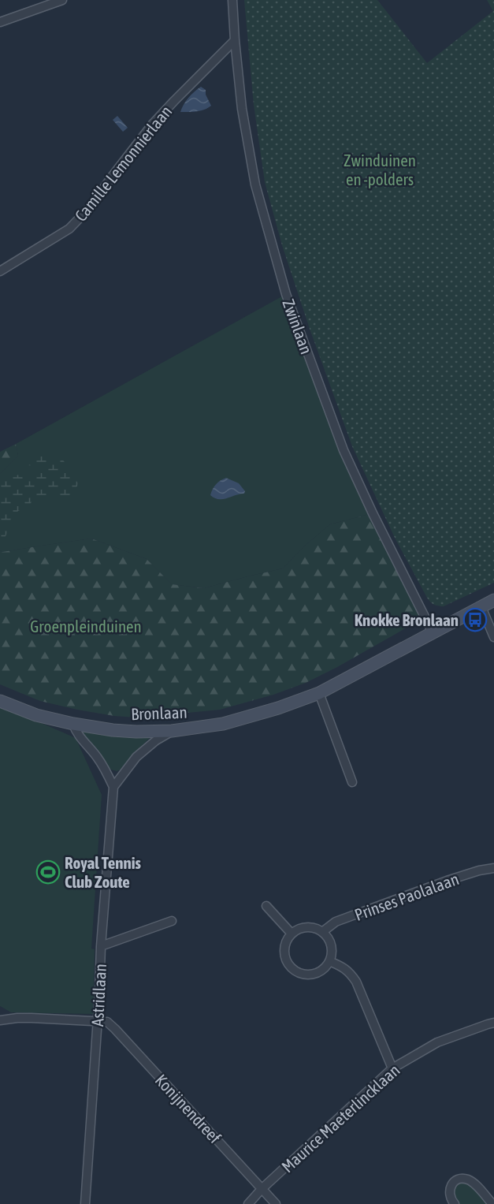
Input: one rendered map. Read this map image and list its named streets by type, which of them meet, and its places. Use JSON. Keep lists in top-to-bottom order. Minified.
{"streets":{"street":["Camille Lemonnierlaan","Zwinlaan","Bronlaan","Prinses Paolalaan","Astridlaan","Konijnendreef","Maurice Maeterlincklaan"]},"crossings":[["Camille Lemonnierlaan","Zwinlaan"],["Zwinlaan","Bronlaan"],["Astridlaan","Konijnendreef"],["Konijnendreef","Maurice Maeterlincklaan"]],"parks":["Zwinduinen en -polders","Groenpleinduinen"],"places":{"bus stop":["Knokke Bronlaan"],"sports":["Royal Tennis Club Zoute"]}}
